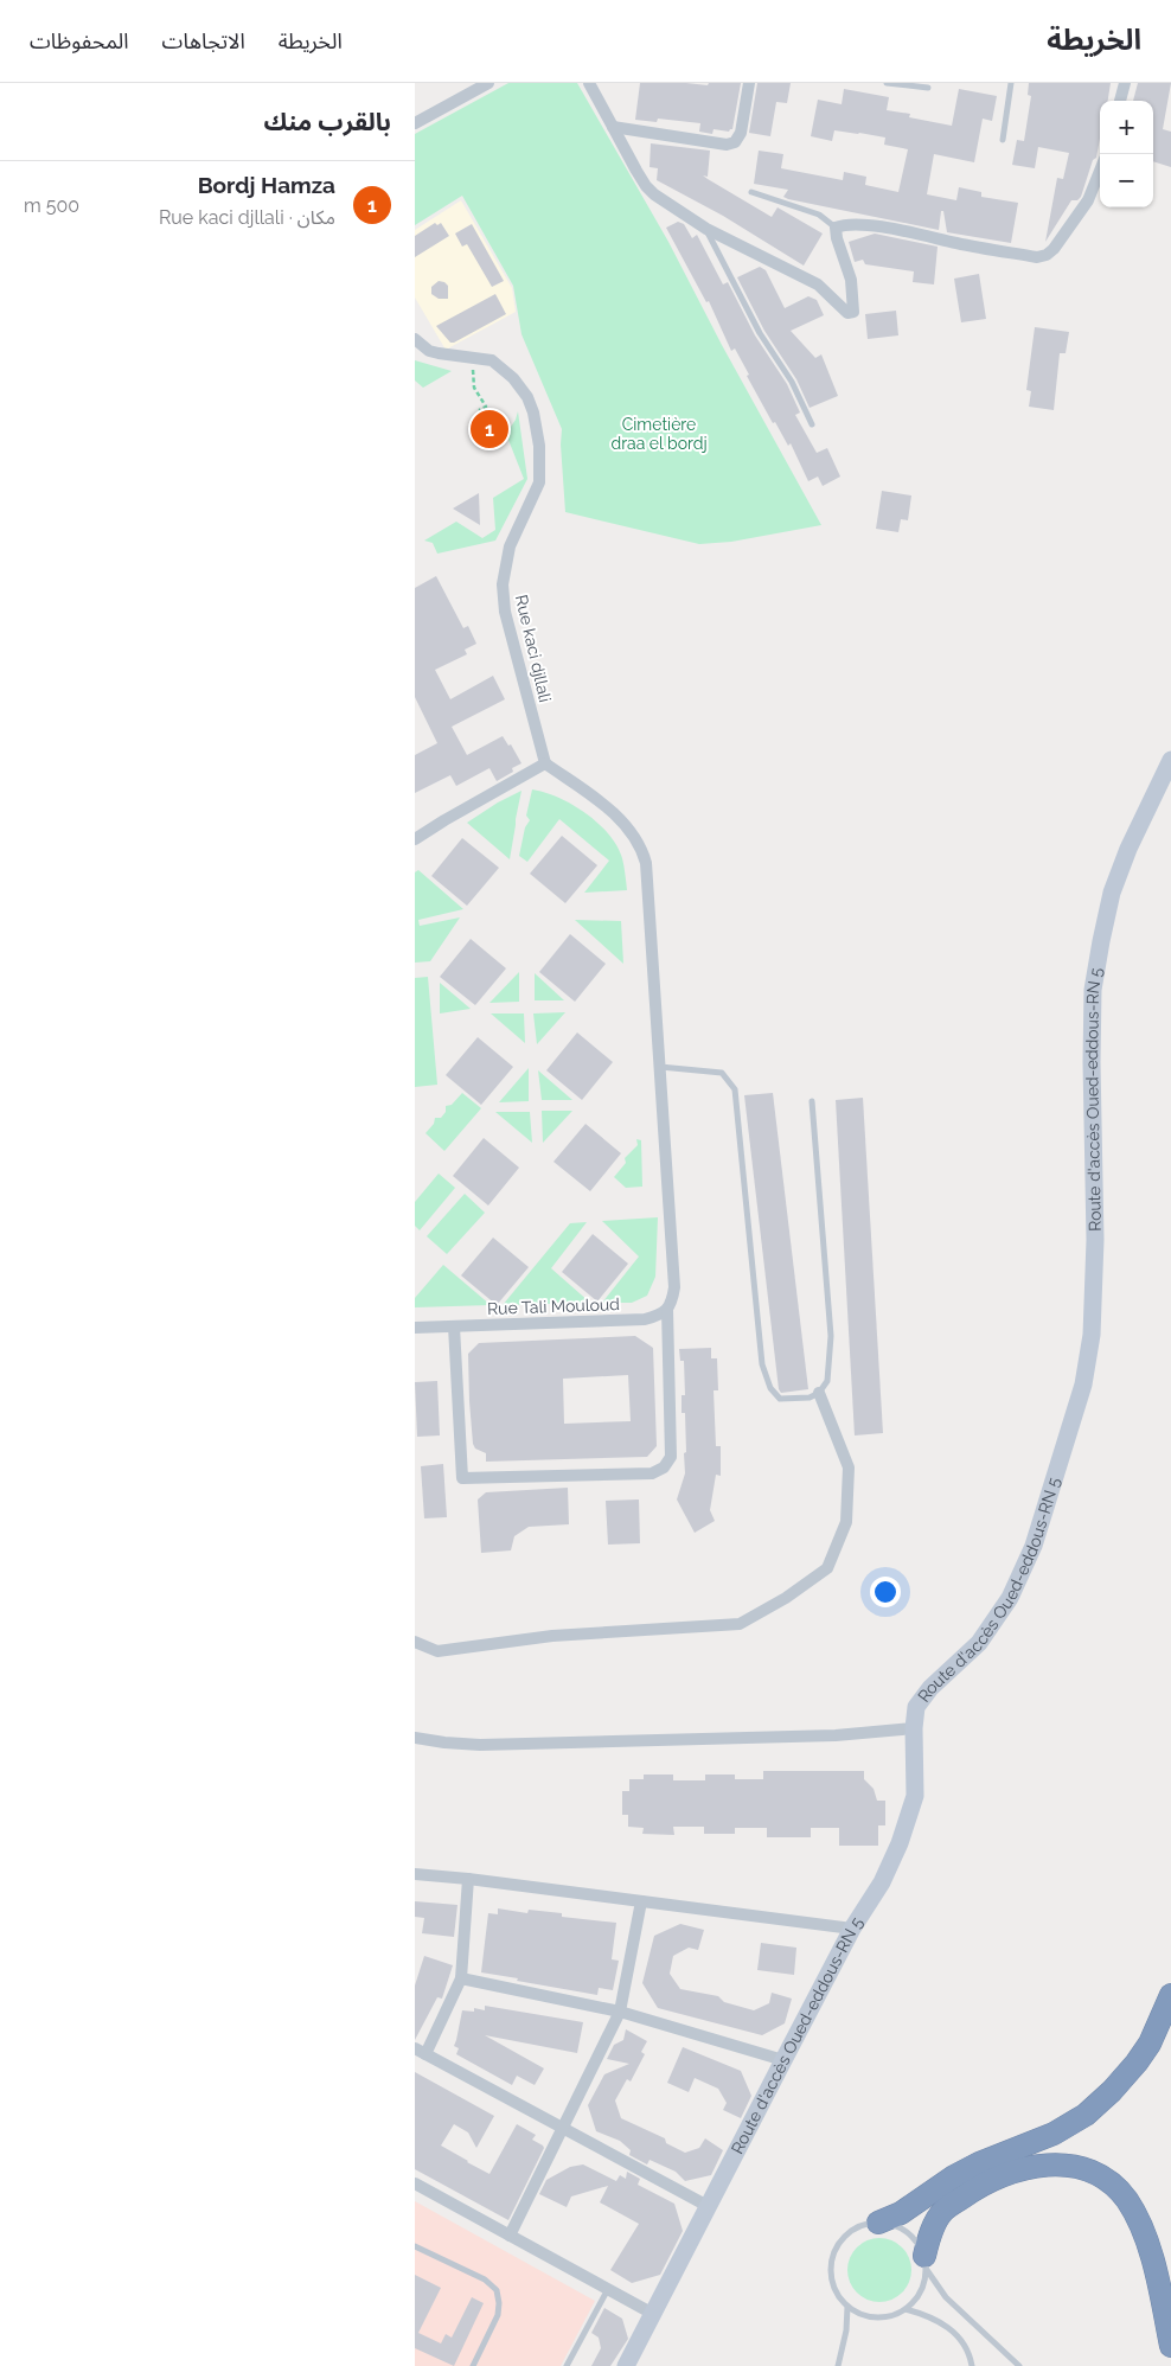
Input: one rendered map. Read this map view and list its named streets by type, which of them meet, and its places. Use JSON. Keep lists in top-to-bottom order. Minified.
{"streets":{"main road":["Route d'accès Oued-eddous-RN 5"],"street":["Rue kaci djllali","Rue Tali Mouloud"]},"parks":["Cimetière draa el bordj"],"page":{"header":"الخريطة","nav":["الخريطة","الاتجاهات","المحفوظات"],"heading":"بالقرب منك","map_buttons":["+","−"],"list":[{"mark":"1","name":"Bordj Hamza","note":"مكان · Rue kaci djllali","value":"500 m"}],"pins":"1"}}
